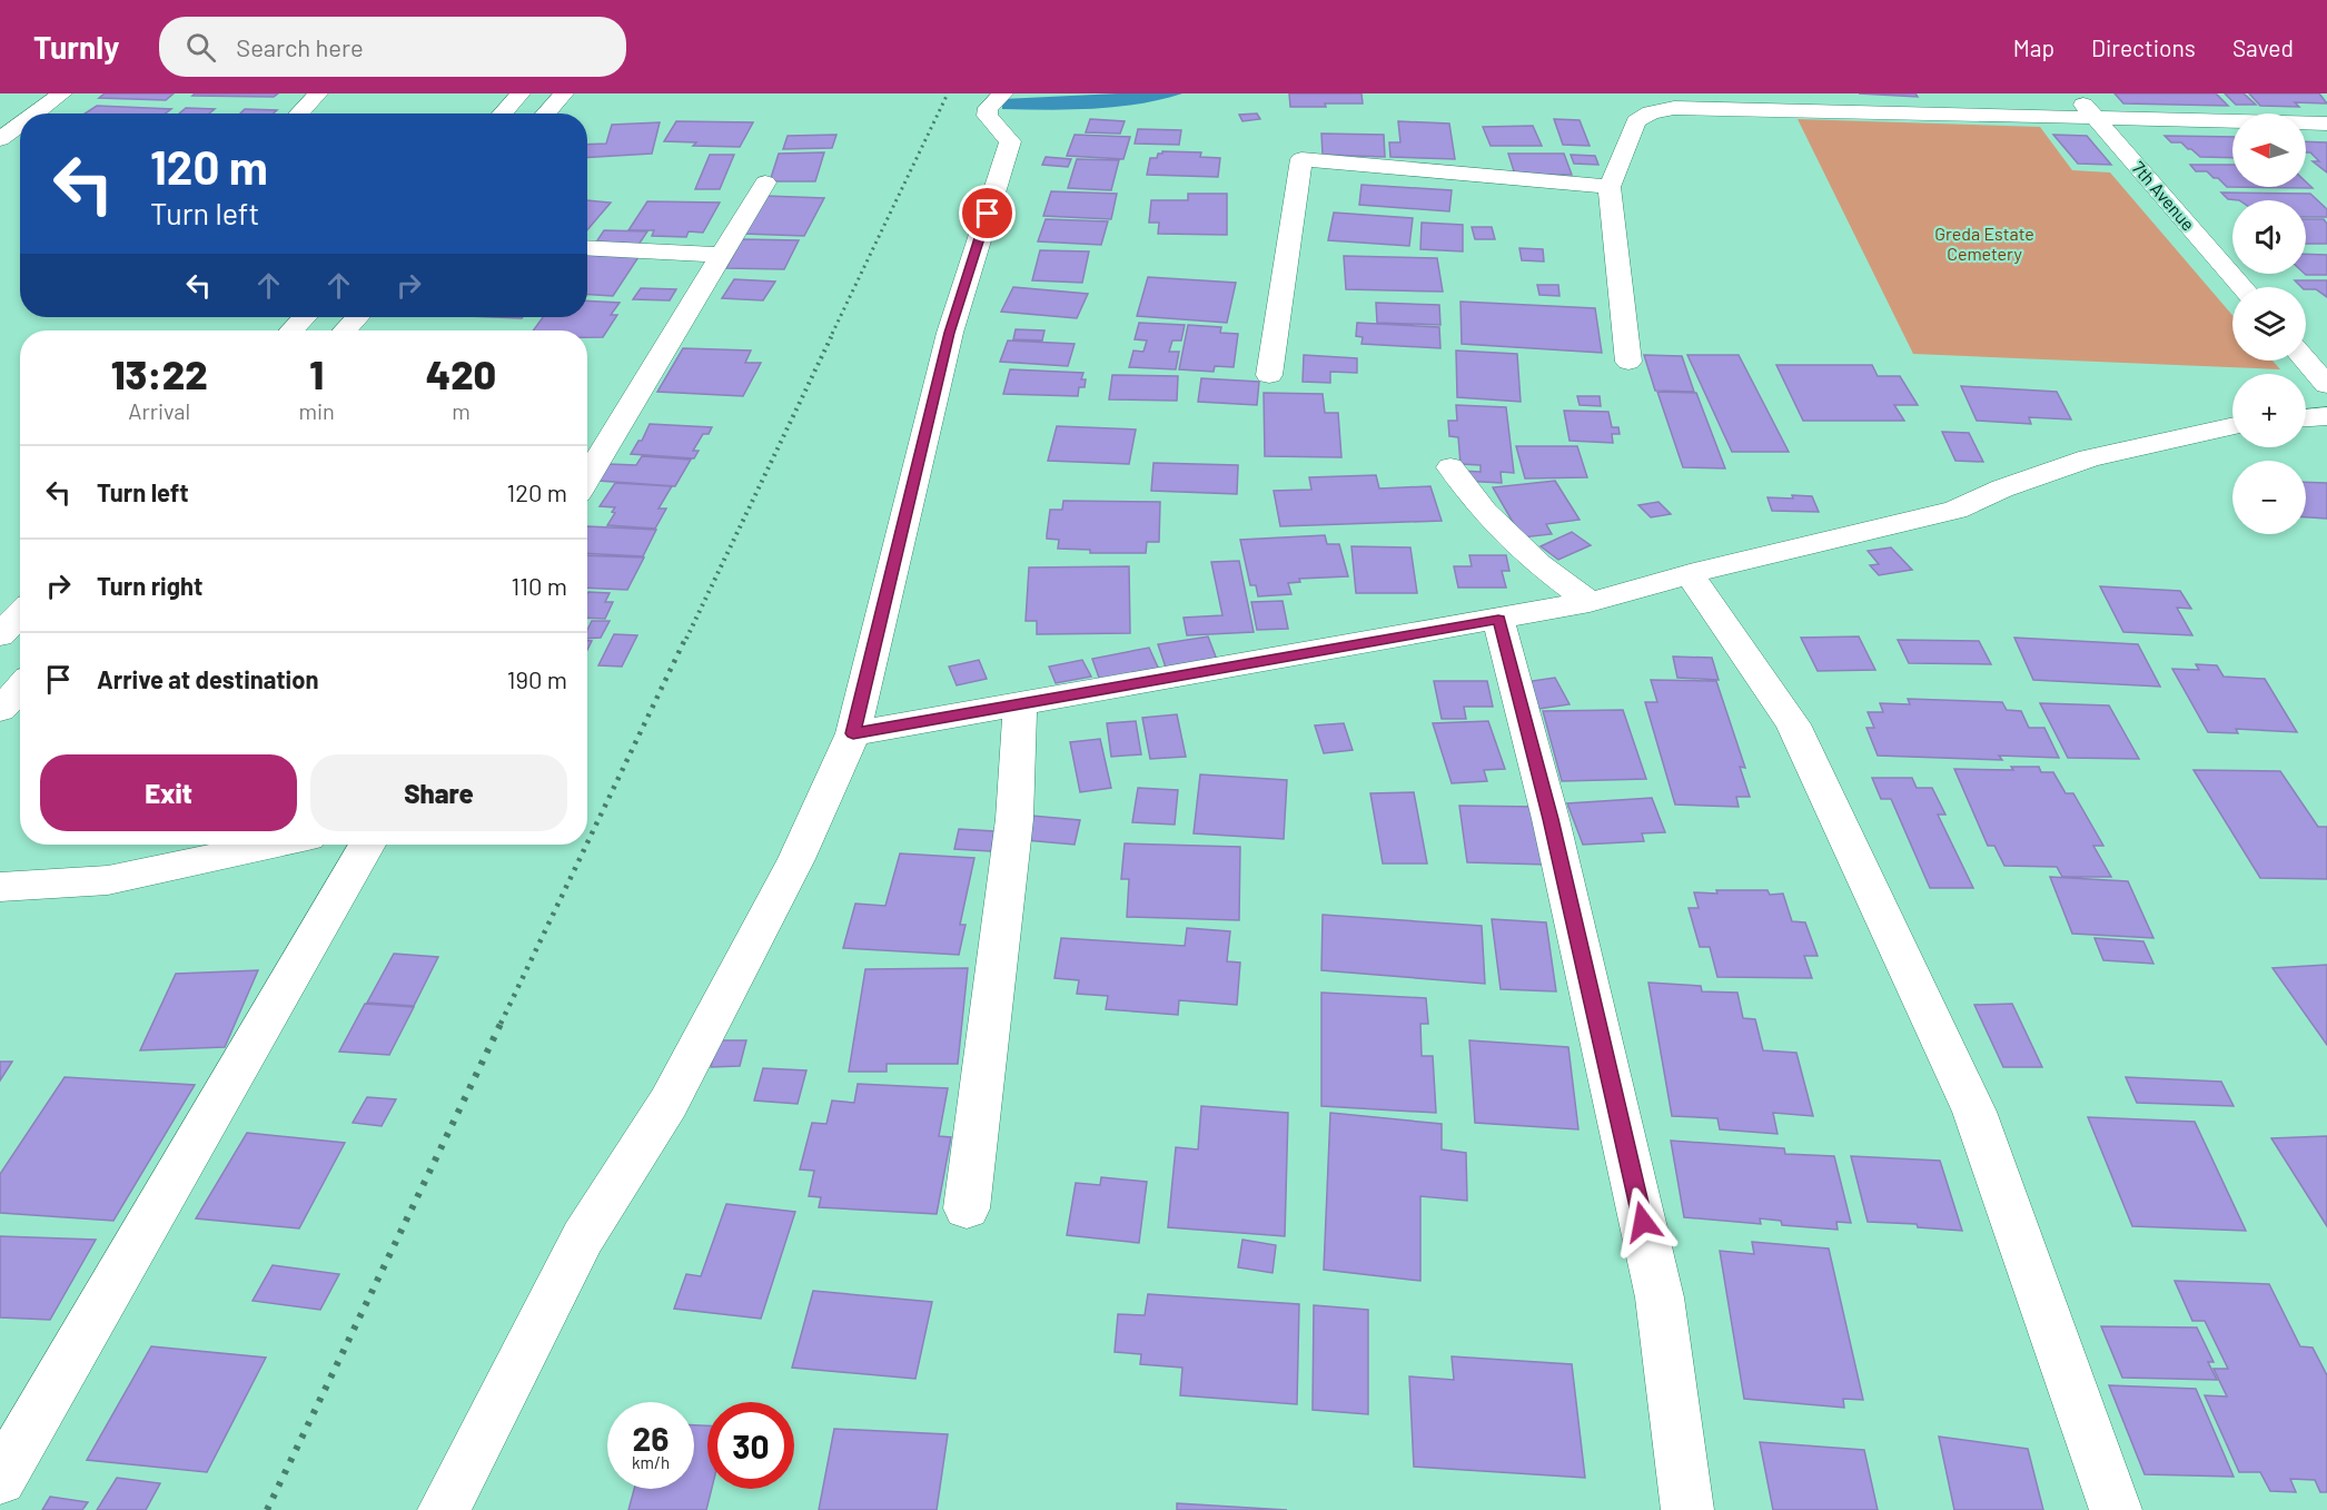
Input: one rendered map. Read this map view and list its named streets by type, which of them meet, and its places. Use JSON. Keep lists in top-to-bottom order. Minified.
{"streets":{"street":["7th Avenue"]},"parks":["Greda Estate Cemetery"],"north":"left","page":{"header":"Turnly","search":"Search here","nav":["Map","Directions","Saved"],"map_buttons":["+","−"],"turn":["120 m","Turn left"],"eta":["13:22","Arrival","1","min","420","m"],"list":[{"name":"Turn left","value":"120 m"},{"name":"Turn right","value":"110 m"},{"name":"Arrive at destination","value":"190 m"}],"buttons":["Exit","Share"],"speed":"26 km/h","limit":"30"}}
